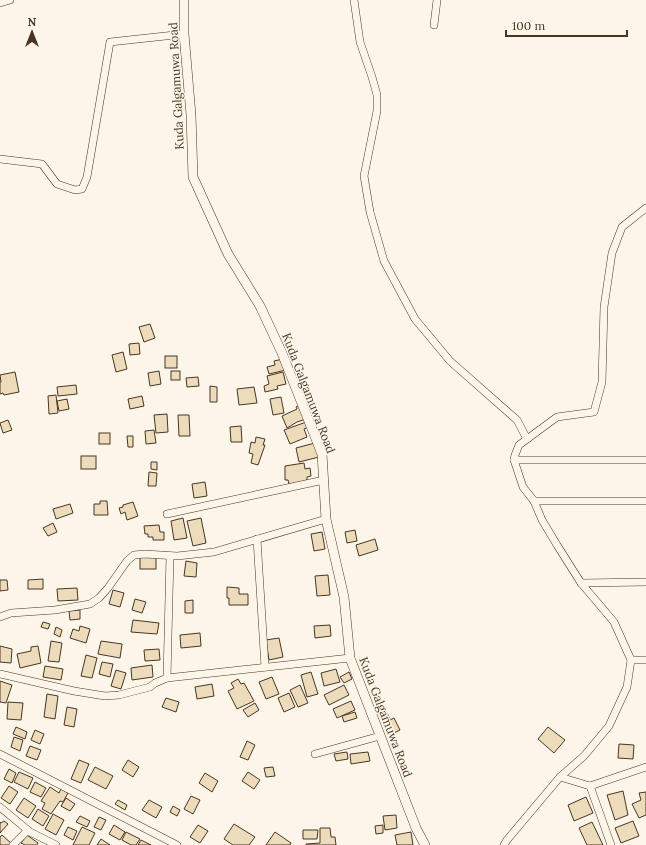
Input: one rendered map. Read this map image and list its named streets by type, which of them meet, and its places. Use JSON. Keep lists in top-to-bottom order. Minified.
{"streets":{"street":["Kuda Galgamuwa Road"]},"scale_bar":"100 m","north":"top"}
